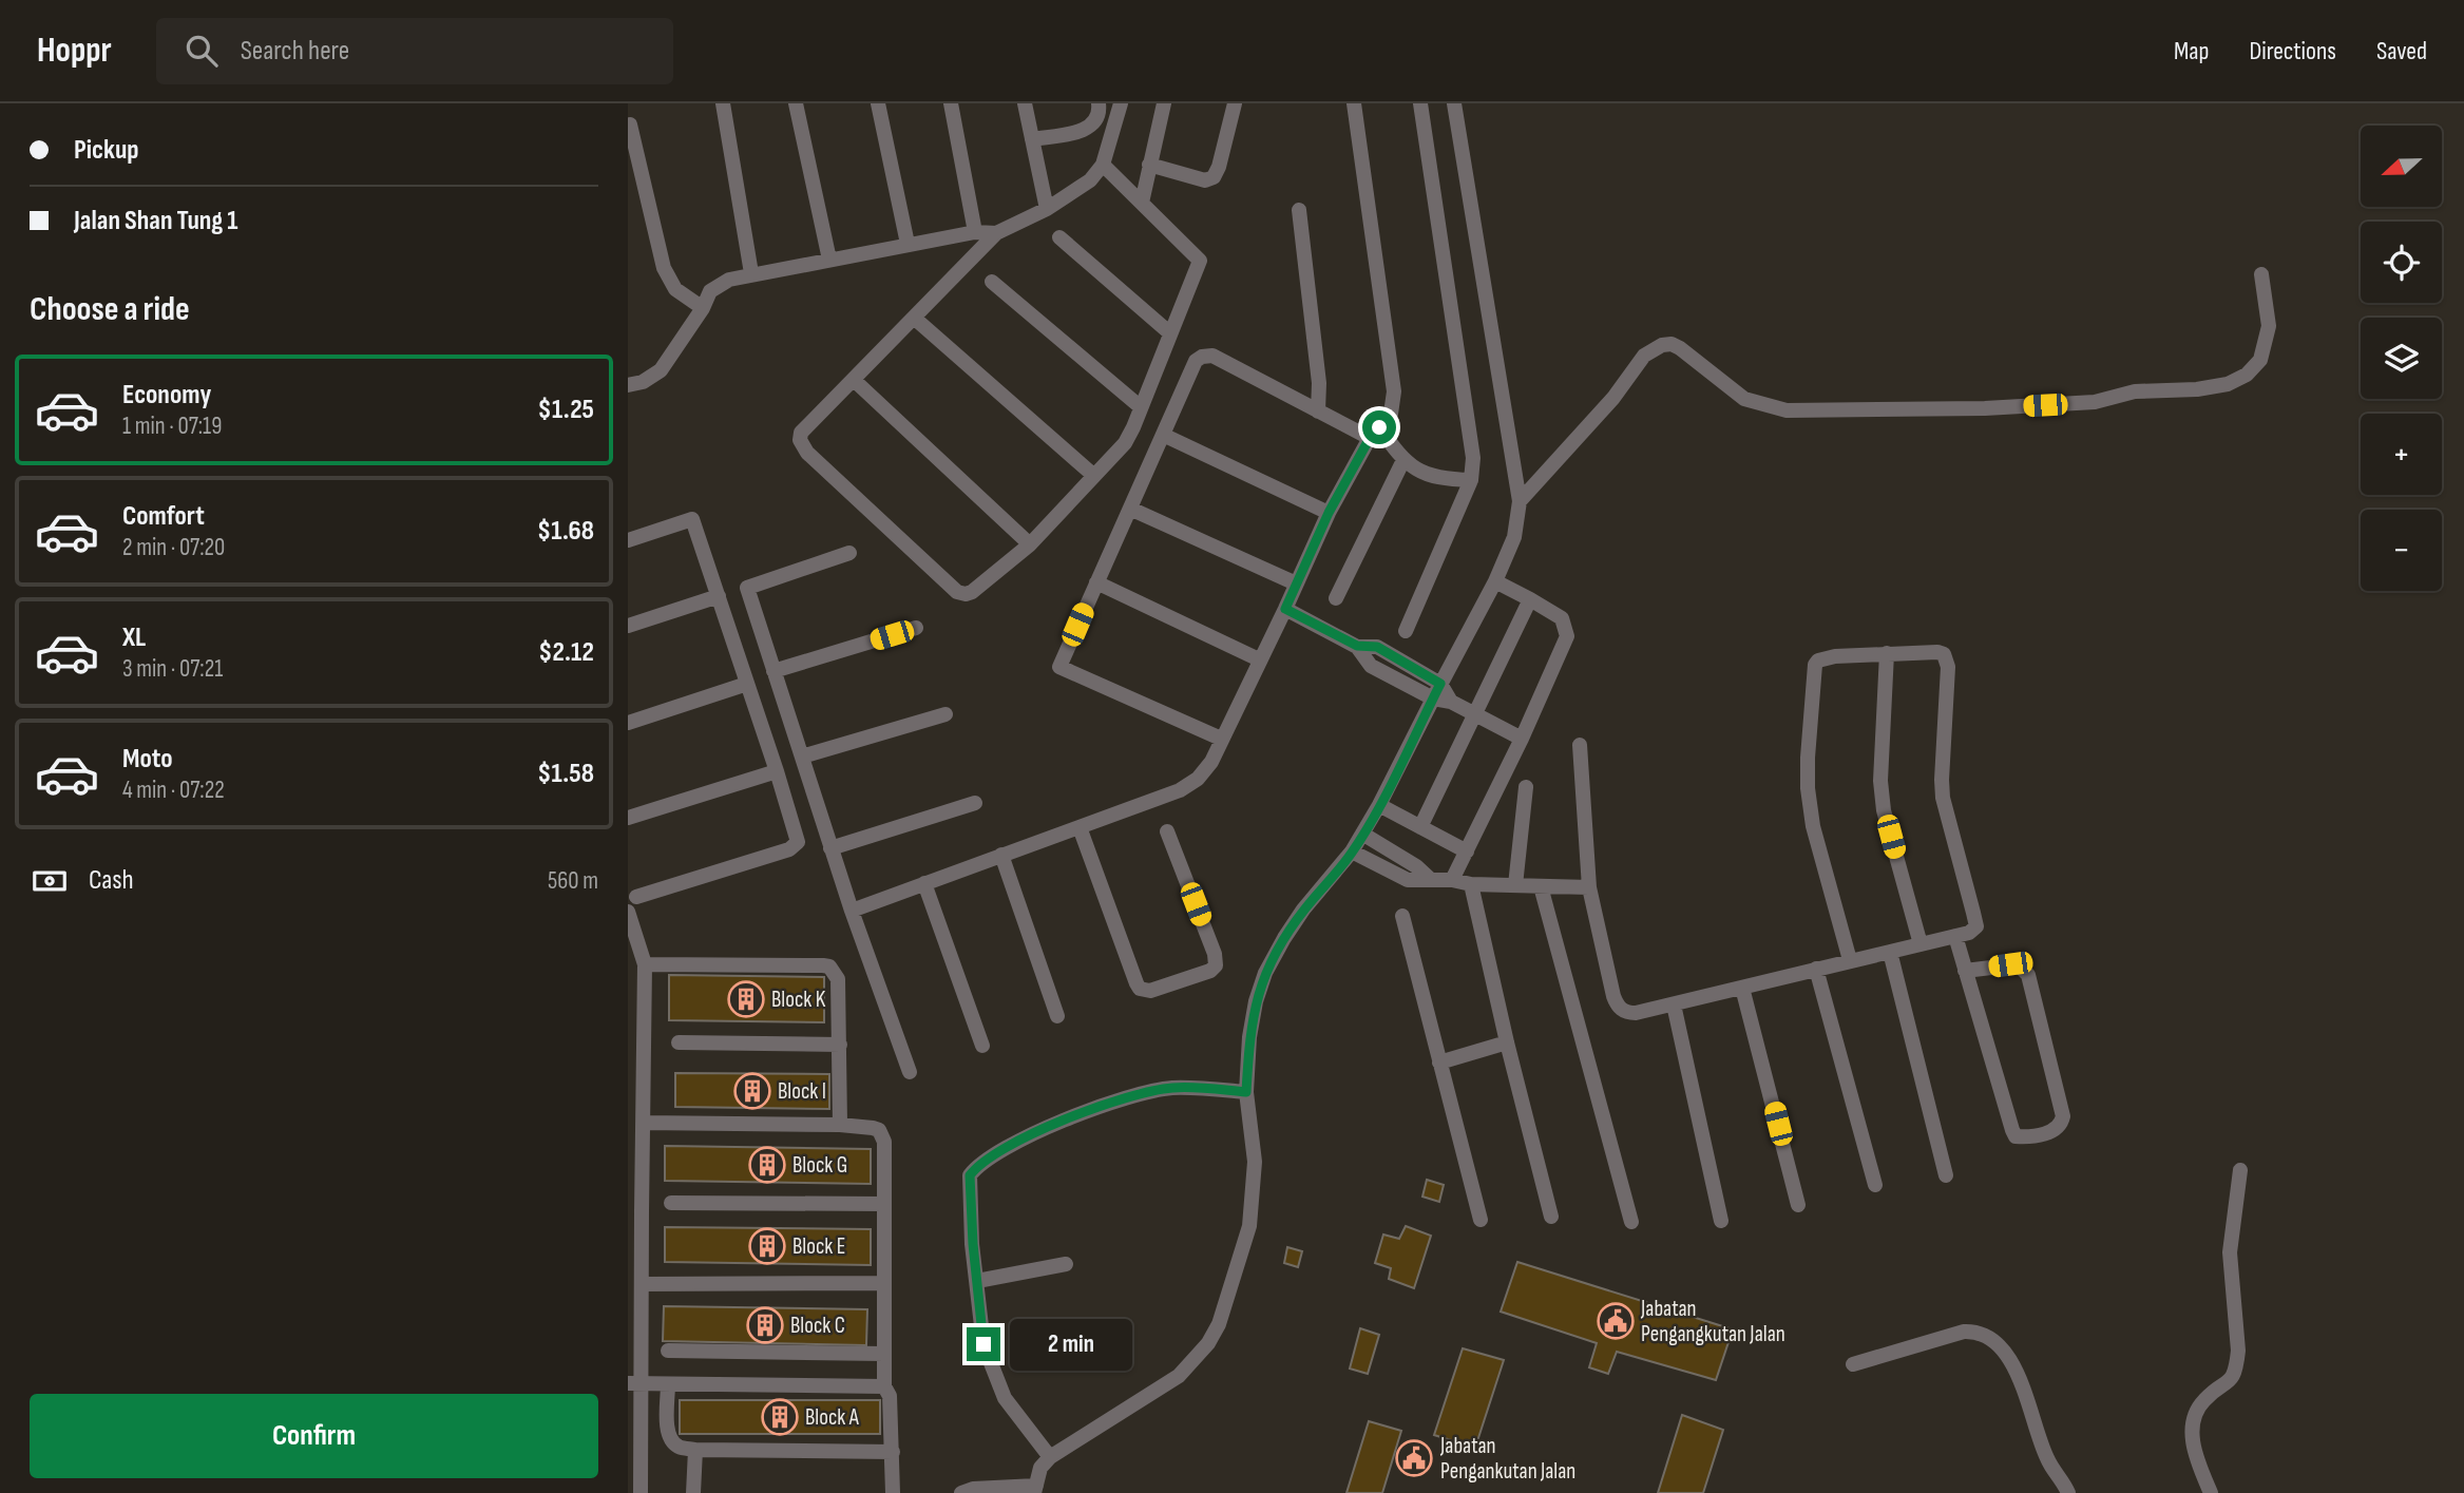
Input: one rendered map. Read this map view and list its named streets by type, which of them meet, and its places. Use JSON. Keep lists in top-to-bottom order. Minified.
{"places":{"building":["Block K","Block I","Block G","Block E","Block C","Block A"],"public building":["Jabatan Pengangkutan Jalan","Jabatan Pengankutan Jalan"]},"north":"left","page":{"header":"Hoppr","search":"Search here","nav":["Map","Directions","Saved"],"banner":["Pickup","Jalan Shan Tung 1"],"map_buttons":["+","−"],"heading":"Choose a ride","list":[{"name":"Economy","note":"1 min · 07:19","value":"$1.25"},{"name":"Comfort","note":"2 min · 07:20","value":"$1.68"},{"name":"XL","note":"3 min · 07:21","value":"$2.12"},{"name":"Moto","note":"4 min · 07:22","value":"$1.58"}],"pay":["Cash","560 m"],"bubble":"2 min","buttons":"Confirm"}}
